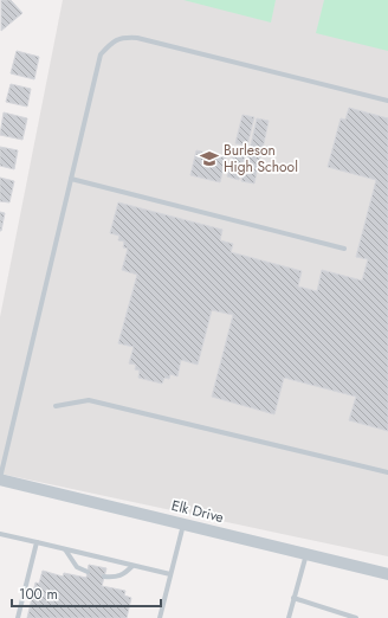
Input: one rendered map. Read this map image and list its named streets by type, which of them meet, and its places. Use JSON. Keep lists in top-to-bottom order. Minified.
{"streets":{"street":["Elk Drive"]},"places":{"school or university":["Burleson High School"]},"scale_bar":"100 m"}
